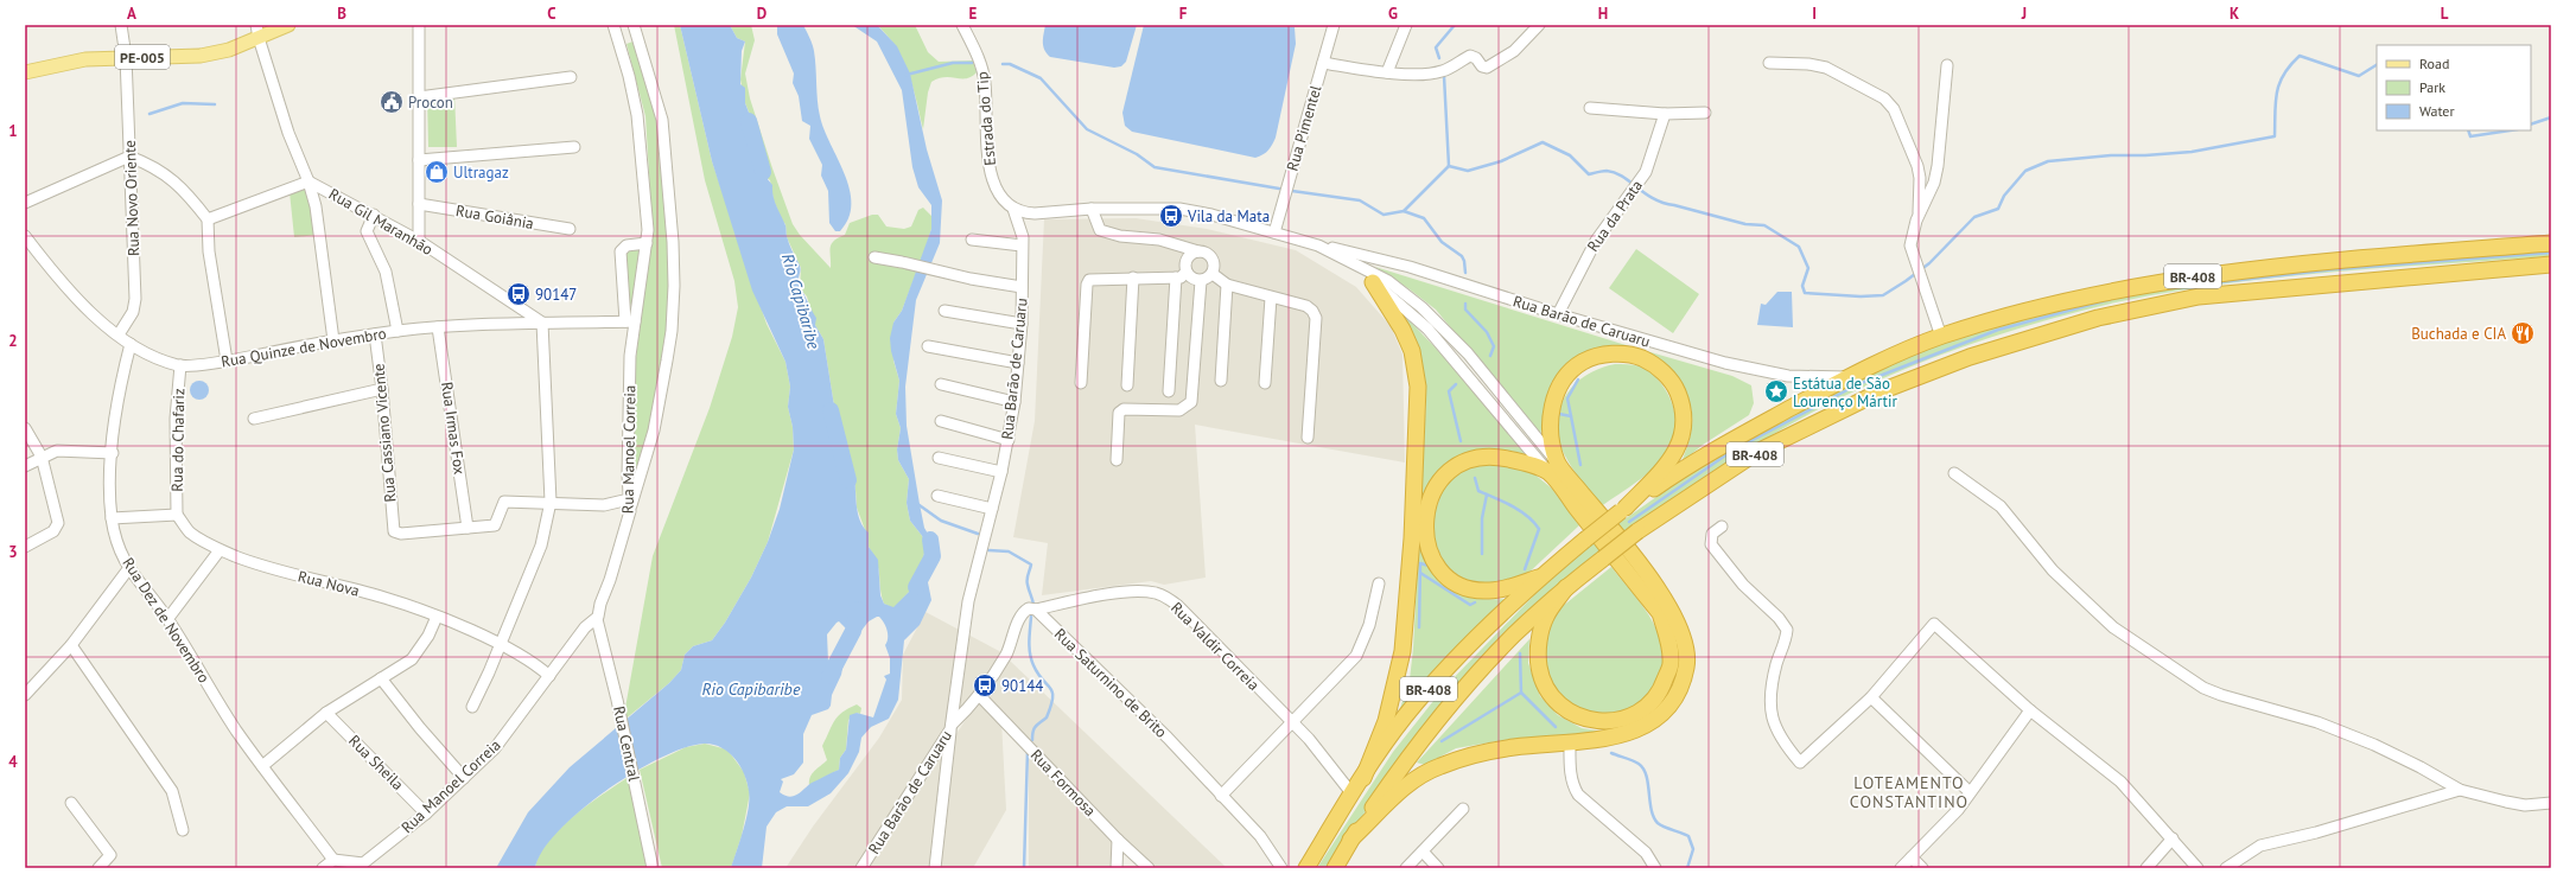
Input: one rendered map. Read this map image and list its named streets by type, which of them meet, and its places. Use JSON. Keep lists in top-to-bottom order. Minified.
{"streets":{"highway":["BR-408"],"main road":["PE-005"],"street":["Estrada do Tip","Rua Pimentel","Rua Novo Oriente","Rua da Prata","Rua Goiânia","Rua Gil Maranhão","Rua Barão de Caruaru","Rua Quinze de Novembro","Rua Irmas Fox","Rua Cassiano Vicente","Rua do Chafariz","Rua Manoel Correia","Rua Nova","Rua Dez de Novembro","Rua Valdir Correia","Rua Saturnino de Brito","Rua Central","Rua Sheila","Rua Formosa"]},"crossings":[["PE-005","Rua Novo Oriente"],["Estrada do Tip","Rua Barão de Caruaru"],["Rua Pimentel","Rua Barão de Caruaru"],["Rua Novo Oriente","Rua Quinze de Novembro"],["Rua da Prata","Rua Barão de Caruaru"],["Rua Gil Maranhão","Rua Quinze de Novembro"],["BR-408","Rua Barão de Caruaru"],["BR-408","Rua Valdir Correia"],["Rua Quinze de Novembro","Rua Irmas Fox"],["Rua Quinze de Novembro","Rua Cassiano Vicente"],["Rua Quinze de Novembro","Rua do Chafariz"],["Rua Quinze de Novembro","Rua Manoel Correia"],["Rua Quinze de Novembro","Rua Dez de Novembro"],["Rua Irmas Fox","Rua Cassiano Vicente"],["Rua do Chafariz","Rua Nova"],["Rua Manoel Correia","Rua Nova"],["Rua Manoel Correia","Rua Dez de Novembro"],["Rua Manoel Correia","Rua Central"],["Rua Manoel Correia","Rua Sheila"],["Rua Valdir Correia","Rua Saturnino de Brito"]],"districts":["LOTEAMENTO CONSTANTINO"],"water":["Rio Capibaribe"],"places":{"public building":["Procon"],"shop":["Ultragaz"],"bus stop":["Vila da Mata","90147","90144"],"restaurant":["Buchada e CIA"],"place":["Estátua de São Lourenço Mártir"]},"legend":["Road","Park","Water"],"grid":{"columns":["A","B","C","D","E","F","G","H","I","J","K","L"],"rows":["1","2","3","4"]}}
